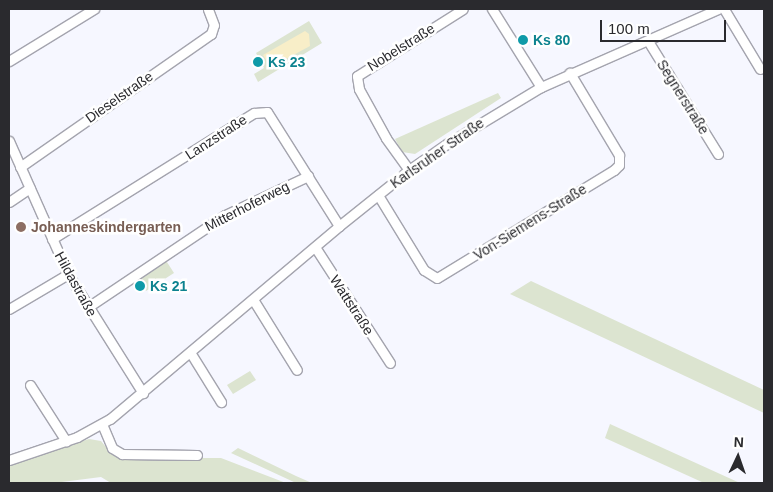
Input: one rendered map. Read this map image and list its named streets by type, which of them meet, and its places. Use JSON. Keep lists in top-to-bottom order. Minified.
{"streets":{"street":["Nobelstraße","Dieselstraße","Segnerstraße","Lanzstraße","Karlsruher Straße","Mitterhoferweg","Von-Siemens-Straße","Hildastraße","Wattstraße"]},"crossings":[["Nobelstraße","Karlsruher Straße"],["Dieselstraße","Hildastraße"],["Segnerstraße","Karlsruher Straße"],["Lanzstraße","Karlsruher Straße"],["Lanzstraße","Mitterhoferweg"],["Lanzstraße","Hildastraße"],["Karlsruher Straße","Von-Siemens-Straße"],["Karlsruher Straße","Hildastraße"],["Karlsruher Straße","Wattstraße"],["Mitterhoferweg","Hildastraße"]],"places":["Ks 80","Ks 23","Johanneskindergarten","Ks 21"],"scale_bar":"100 m","north":"top"}
